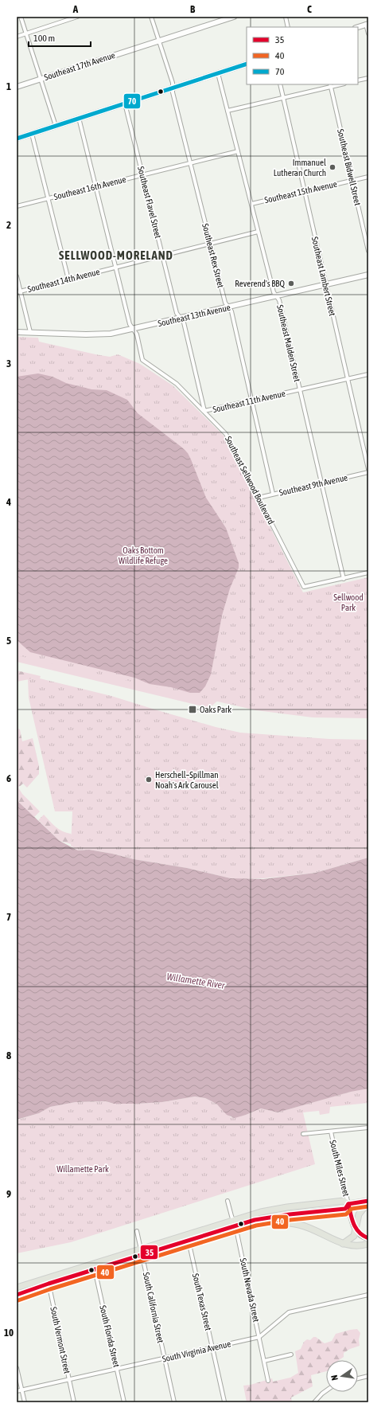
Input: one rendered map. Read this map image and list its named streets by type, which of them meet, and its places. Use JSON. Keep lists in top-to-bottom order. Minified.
{"streets":{"street":["Southeast 17th Avenue","Southeast Bidwell Street","Southeast 16th Avenue","Southeast 15th Avenue","Southeast Flavel Street","Southeast Rex Street","Southeast Lambert Street","Southeast 14th Avenue","Southeast 13th Avenue","Southeast Malden Street","Southeast 11th Avenue","Southeast Sellwood Boulevard","Southeast 9th Avenue","South Miles Street","South Nevada Street","South Texas Street","South California Street","South Florida Street","South Vermont Street","South Virginia Avenue"]},"crossings":[["Southeast 17th Avenue","Southeast Rex Street"],["Southeast Bidwell Street","Southeast 15th Avenue"],["Southeast 16th Avenue","Southeast Flavel Street"],["Southeast 16th Avenue","Southeast Rex Street"],["Southeast 16th Avenue","Southeast Malden Street"],["Southeast 16th Avenue","Southeast Sellwood Boulevard"],["Southeast 15th Avenue","Southeast Lambert Street"],["Southeast 15th Avenue","Southeast Malden Street"],["Southeast Flavel Street","Southeast 14th Avenue"],["Southeast Flavel Street","Southeast 13th Avenue"],["Southeast Flavel Street","Southeast 11th Avenue"],["Southeast Flavel Street","Southeast Sellwood Boulevard"],["Southeast Rex Street","Southeast 14th Avenue"],["Southeast Rex Street","Southeast 13th Avenue"],["Southeast Rex Street","Southeast 11th Avenue"],["Southeast Rex Street","Southeast 9th Avenue"],["Southeast Lambert Street","Southeast 13th Avenue"],["Southeast Lambert Street","Southeast 11th Avenue"],["Southeast 14th Avenue","Southeast Malden Street"],["Southeast 14th Avenue","Southeast Sellwood Boulevard"],["Southeast 13th Avenue","Southeast Malden Street"],["Southeast 13th Avenue","Southeast Sellwood Boulevard"],["Southeast Malden Street","Southeast 11th Avenue"],["Southeast Malden Street","Southeast Sellwood Boulevard"],["Southeast Malden Street","Southeast 9th Avenue"],["Southeast 11th Avenue","Southeast Sellwood Boulevard"],["Southeast Sellwood Boulevard","Southeast 9th Avenue"],["South Nevada Street","South Virginia Avenue"],["South Texas Street","South Virginia Avenue"],["South California Street","South Virginia Avenue"],["South Florida Street","South Virginia Avenue"],["South Vermont Street","South Virginia Avenue"]],"districts":["SELLWOOD-MORELAND"],"water":["Willamette River"],"parks":["Oaks Bottom Wildlife Refuge","Sellwood Park","Willamette Park"],"places":{"other":["Immanuel Lutheran Church","Reverend's BBQ","Herschell–Spillman Noah's Ark Carousel"],"transit":["Oaks Park"]},"lines":["transit line 70","transit line 35","transit line 40"],"legend":["35","40","70"],"scale_bar":"100 m","north":"left","grid":{"columns":["A","B","C"],"rows":["1","2","3","4","5","6","7","8","9","10"]}}
